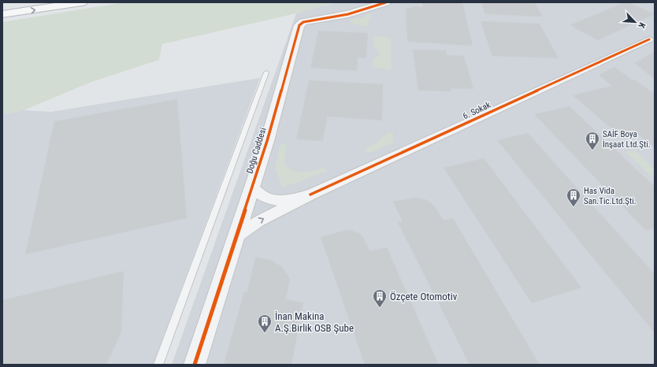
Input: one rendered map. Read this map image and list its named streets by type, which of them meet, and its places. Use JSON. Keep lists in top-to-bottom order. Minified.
{"streets":{"street":["6. Sokak","Doğu Caddesi"]},"crossings":[["6. Sokak","Doğu Caddesi"]],"places":{"building":["SAİF Boya İnşaat Ltd.Şti.","Has Vida San.Tic.Ltd.Şti.","Özçete Otomotiv","İnan Makina A.Ş.Birlik OSB Şube"]},"north":"bottom right"}
